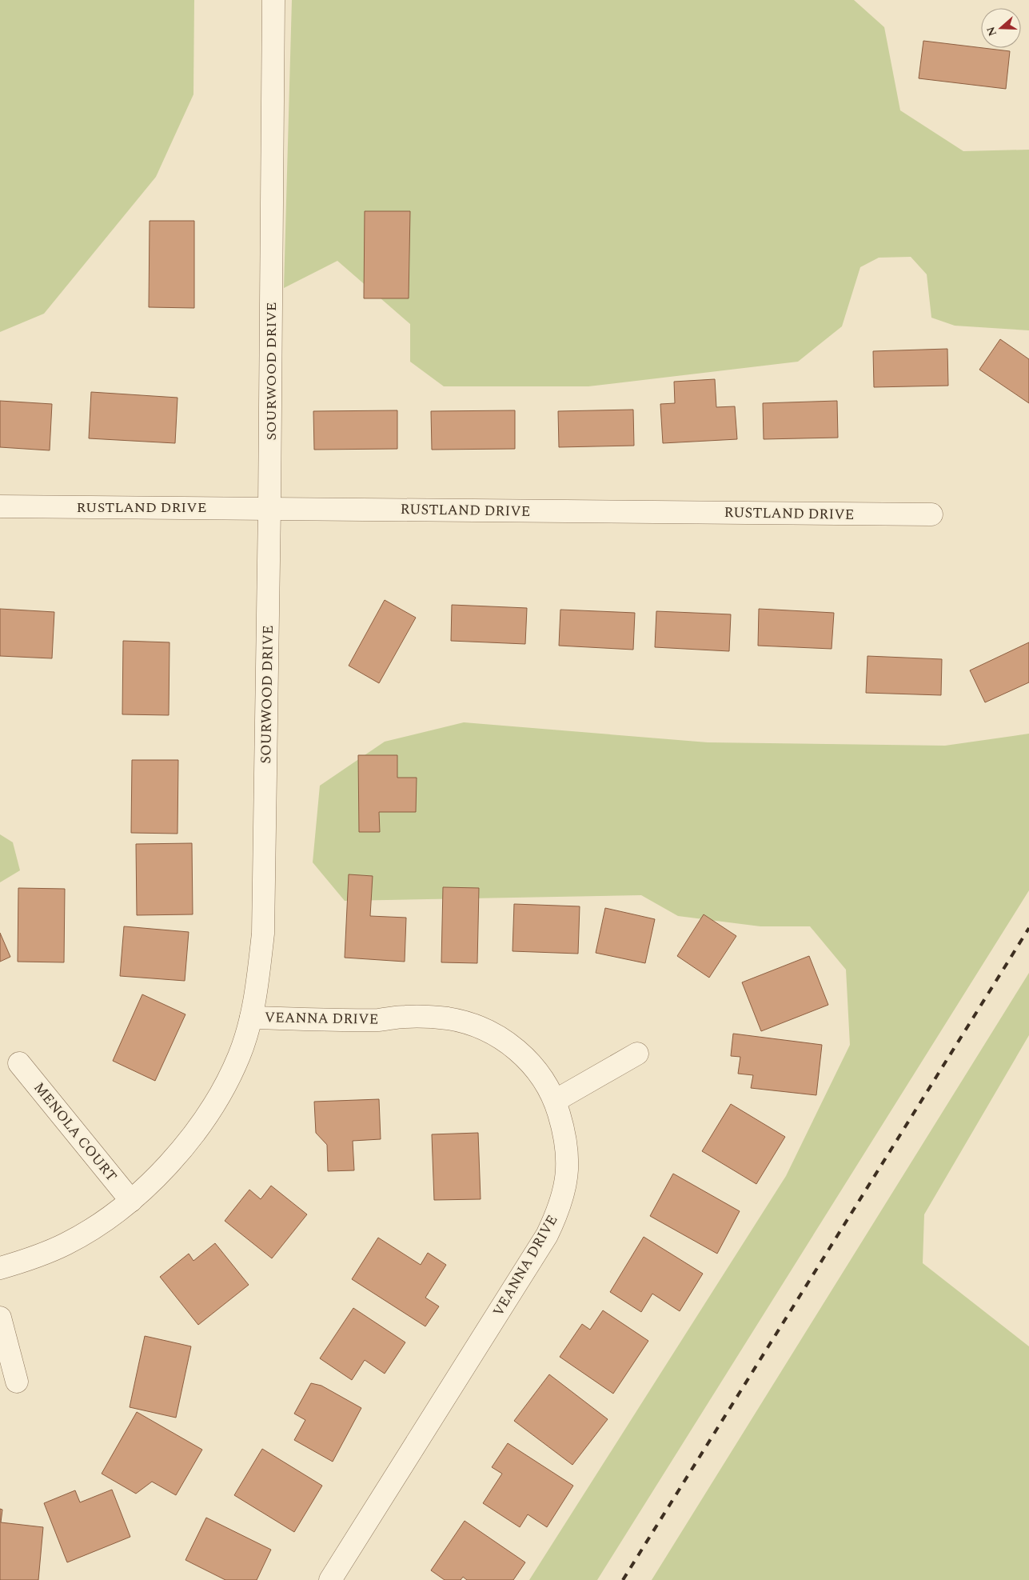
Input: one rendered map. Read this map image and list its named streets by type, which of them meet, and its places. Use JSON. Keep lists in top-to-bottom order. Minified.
{"streets":{"street":["SOURWOOD DRIVE","RUSTLAND DRIVE","VEANNA DRIVE","MENOLA COURT"]},"crossings":[["SOURWOOD DRIVE","RUSTLAND DRIVE"],["SOURWOOD DRIVE","VEANNA DRIVE"],["SOURWOOD DRIVE","MENOLA COURT"]],"north":"left"}
